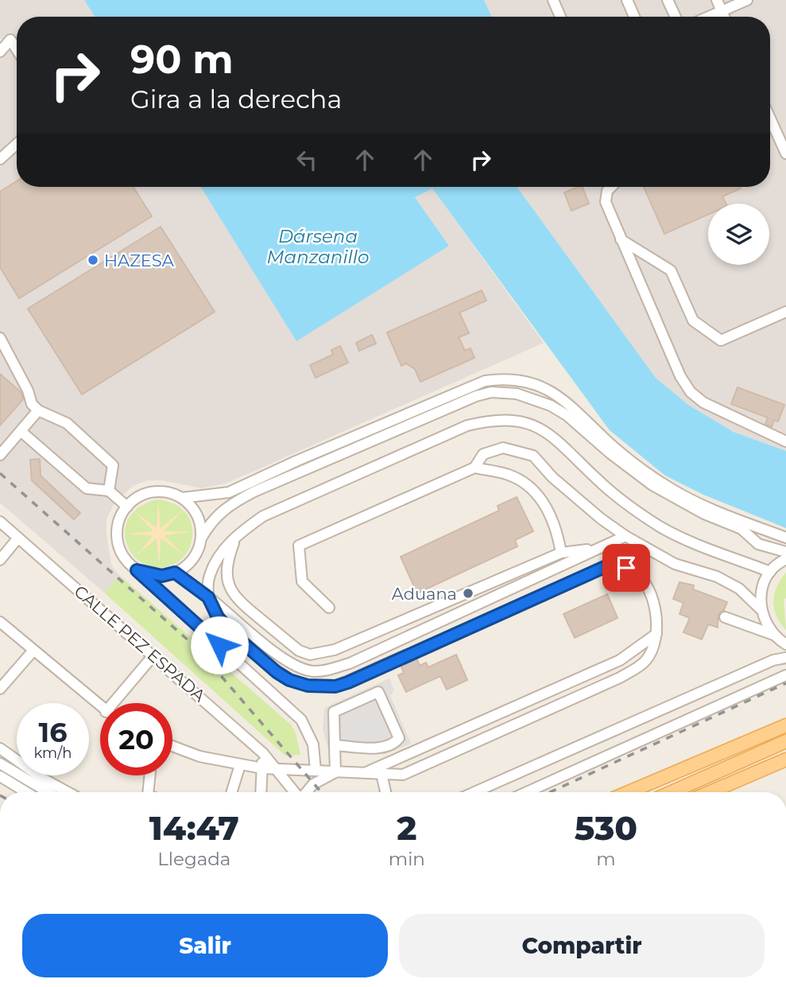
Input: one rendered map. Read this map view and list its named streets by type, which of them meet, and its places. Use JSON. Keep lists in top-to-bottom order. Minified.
{"streets":{"street":["CALLE PEZ ESPADA"]},"water":["Dársena Manzanillo"],"places":["HAZESA","Aduana"],"page":{"turn":["90 m","Gira a la derecha"],"speed":"16 km/h","limit":"20","eta":["14:47","Llegada","2","min","530","m"],"buttons":["Salir","Compartir"]}}
